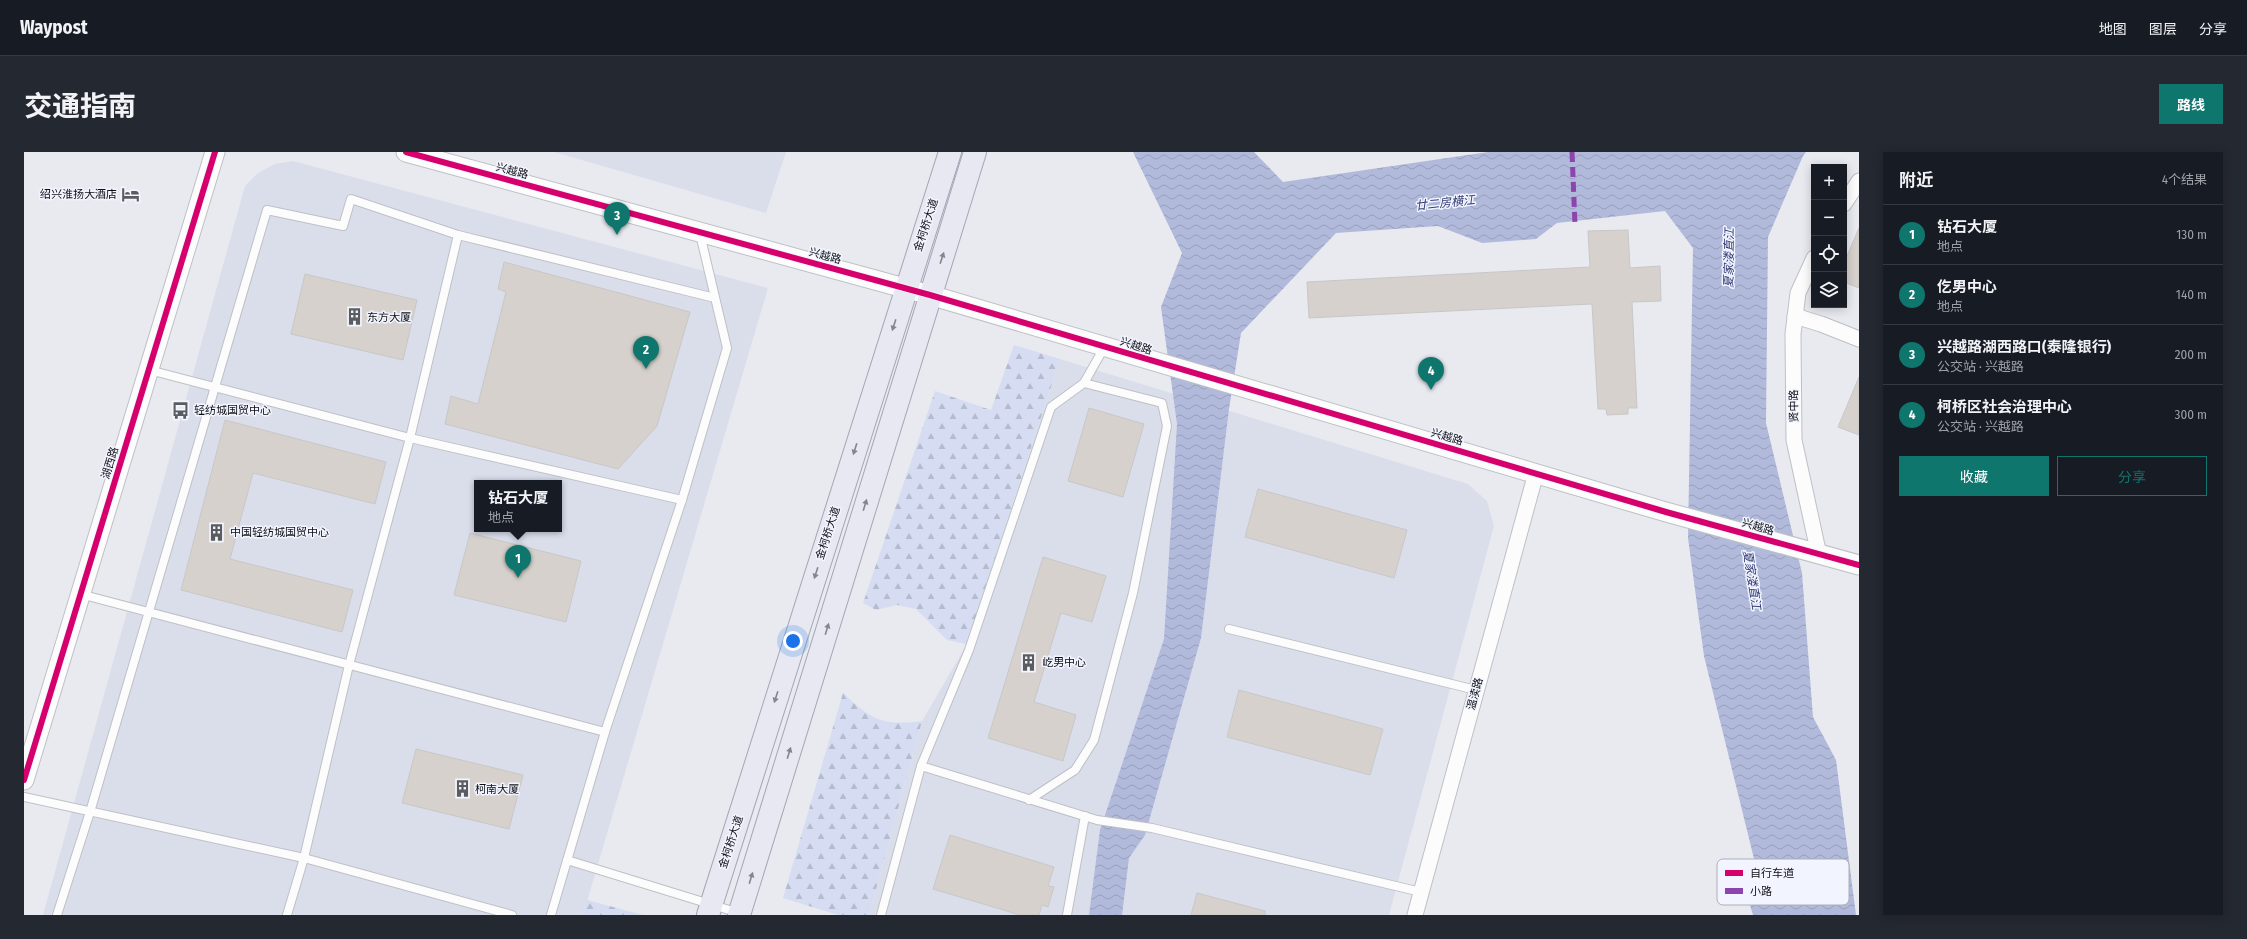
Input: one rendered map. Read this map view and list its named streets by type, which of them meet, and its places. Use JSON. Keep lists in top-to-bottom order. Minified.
{"streets":{"main road":["金柯桥大道"],"street":["兴越路","贤中路","湖西路","温渎路"]},"crossings":[["兴越路","金柯桥大道"],["兴越路","贤中路"],["兴越路","温渎路"]],"water":["廿二房横江","夏家溇直江"],"places":{"hotel":["绍兴淮扬大酒店"],"building":["东方大厦","中国轻纺城国贸中心","屹男中心","柯南大厦"],"bus stop":["轻纺城国贸中心"]},"legend":["自行车道","小路"],"page":{"header":"Waypost","nav":["地图","图层","分享"],"title":"交通指南","buttons":["路线",["收藏","分享"]],"heading":["附近","4个结果"],"map_buttons":["+","−"],"pins":["3","2","4","1"],"list":[{"mark":"1","name":"钻石大厦","note":"地点","value":"130 m"},{"mark":"2","name":"仡男中心","note":"地点","value":"140 m"},{"mark":"3","name":"兴越路湖西路口(泰隆银行)","note":"公交站 · 兴越路","value":"200 m"},{"mark":"4","name":"柯桥区社会治理中心","note":"公交站 · 兴越路","value":"300 m"}],"popup":["钻石大厦","地点"]}}
